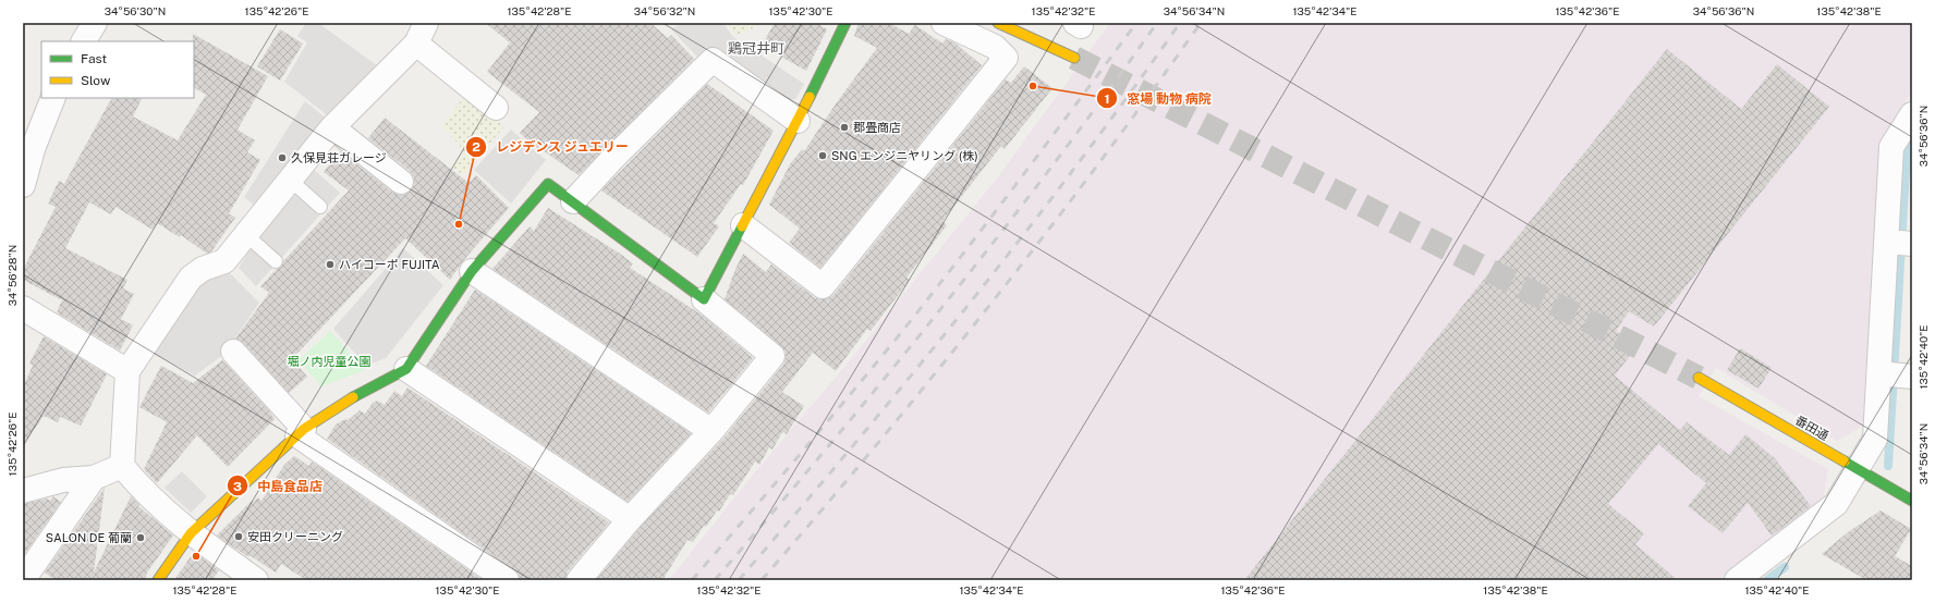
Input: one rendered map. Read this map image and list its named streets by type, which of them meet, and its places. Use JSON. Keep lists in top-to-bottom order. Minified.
{"streets":{"street":["番田通"]},"districts":["鶏冠井町"],"parks":["堀ノ内児童公園"],"places":["窓場 動物 病院","郡畳商店","SNG エンジニヤリング (株)","久保見荘ガレージ","レジデンス ジュエリー","ハイコーポ FUJITA","安田クリーニング","SALON DE 葡蘭","中島食品店"],"legend":["Fast","Slow"],"coordinates":["34°56'30\"N","135°42'26\"E","135°42'28\"E","34°56'32\"N","135°42'30\"E","135°42'32\"E","34°56'34\"N","135°42'34\"E","135°42'36\"E","34°56'36\"N","135°42'38\"E","34°56'28\"N","135°42'40\"E"]}
